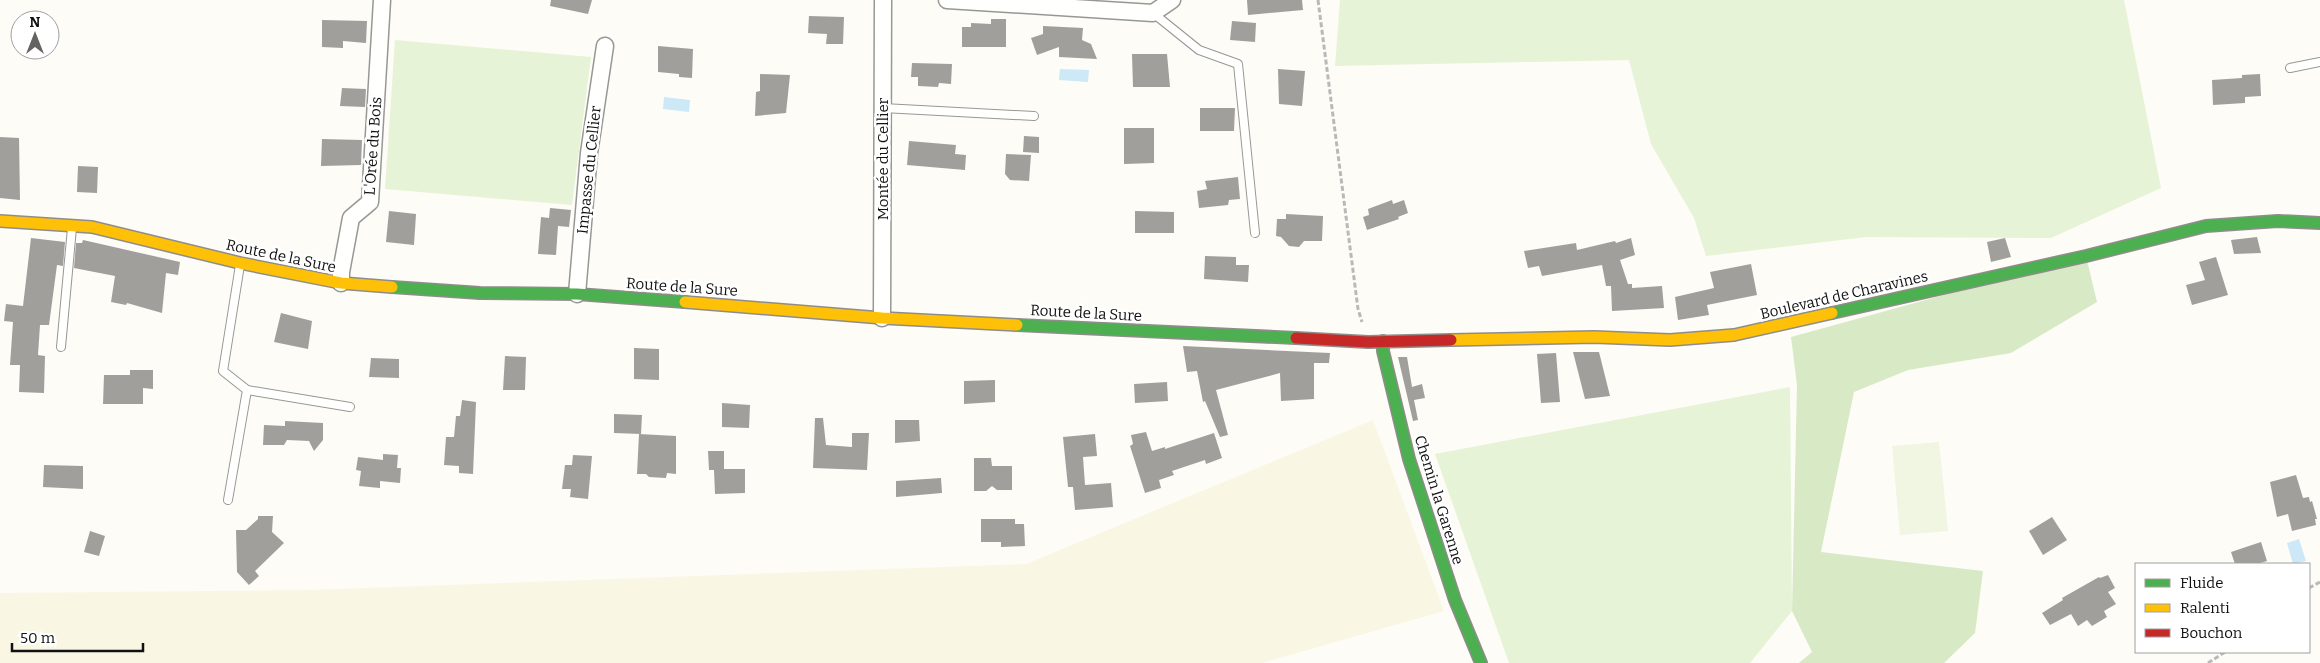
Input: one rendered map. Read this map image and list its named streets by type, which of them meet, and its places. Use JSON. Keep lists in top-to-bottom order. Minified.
{"streets":{"main road":["Route de la Sure","Boulevard de Charavines","Chemin la Garenne"],"street":["L'Orée du Bois","Montée du Cellier","Impasse du Cellier"]},"crossings":[["L'Orée du Bois","Route de la Sure"],["Montée du Cellier","Route de la Sure"],["Impasse du Cellier","Route de la Sure"],["Route de la Sure","Boulevard de Charavines"],["Boulevard de Charavines","Chemin la Garenne"]],"legend":["Fluide","Ralenti","Bouchon"],"scale_bar":"50 m","north":"top"}
